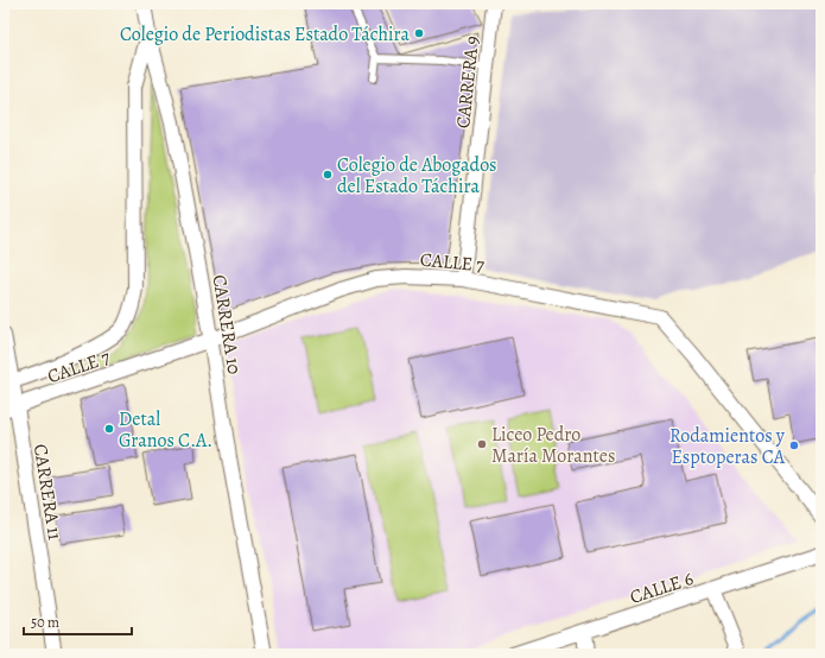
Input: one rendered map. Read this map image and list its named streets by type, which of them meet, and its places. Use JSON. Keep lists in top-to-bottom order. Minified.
{"streets":{"street":["CARRERA 9","CALLE 7","CARRERA 10","CARRERA 11","CALLE 6"]},"crossings":[["CARRERA 9","CALLE 7"],["CALLE 7","CARRERA 10"],["CALLE 7","CARRERA 11"]],"places":["Colegio de Periodistas Estado Táchira","Colegio de Abogados del Estado Táchira","Detal Granos C.A.","Liceo Pedro María Morantes","Rodamientos y Esptoperas CA"],"scale_bar":"50 m"}
